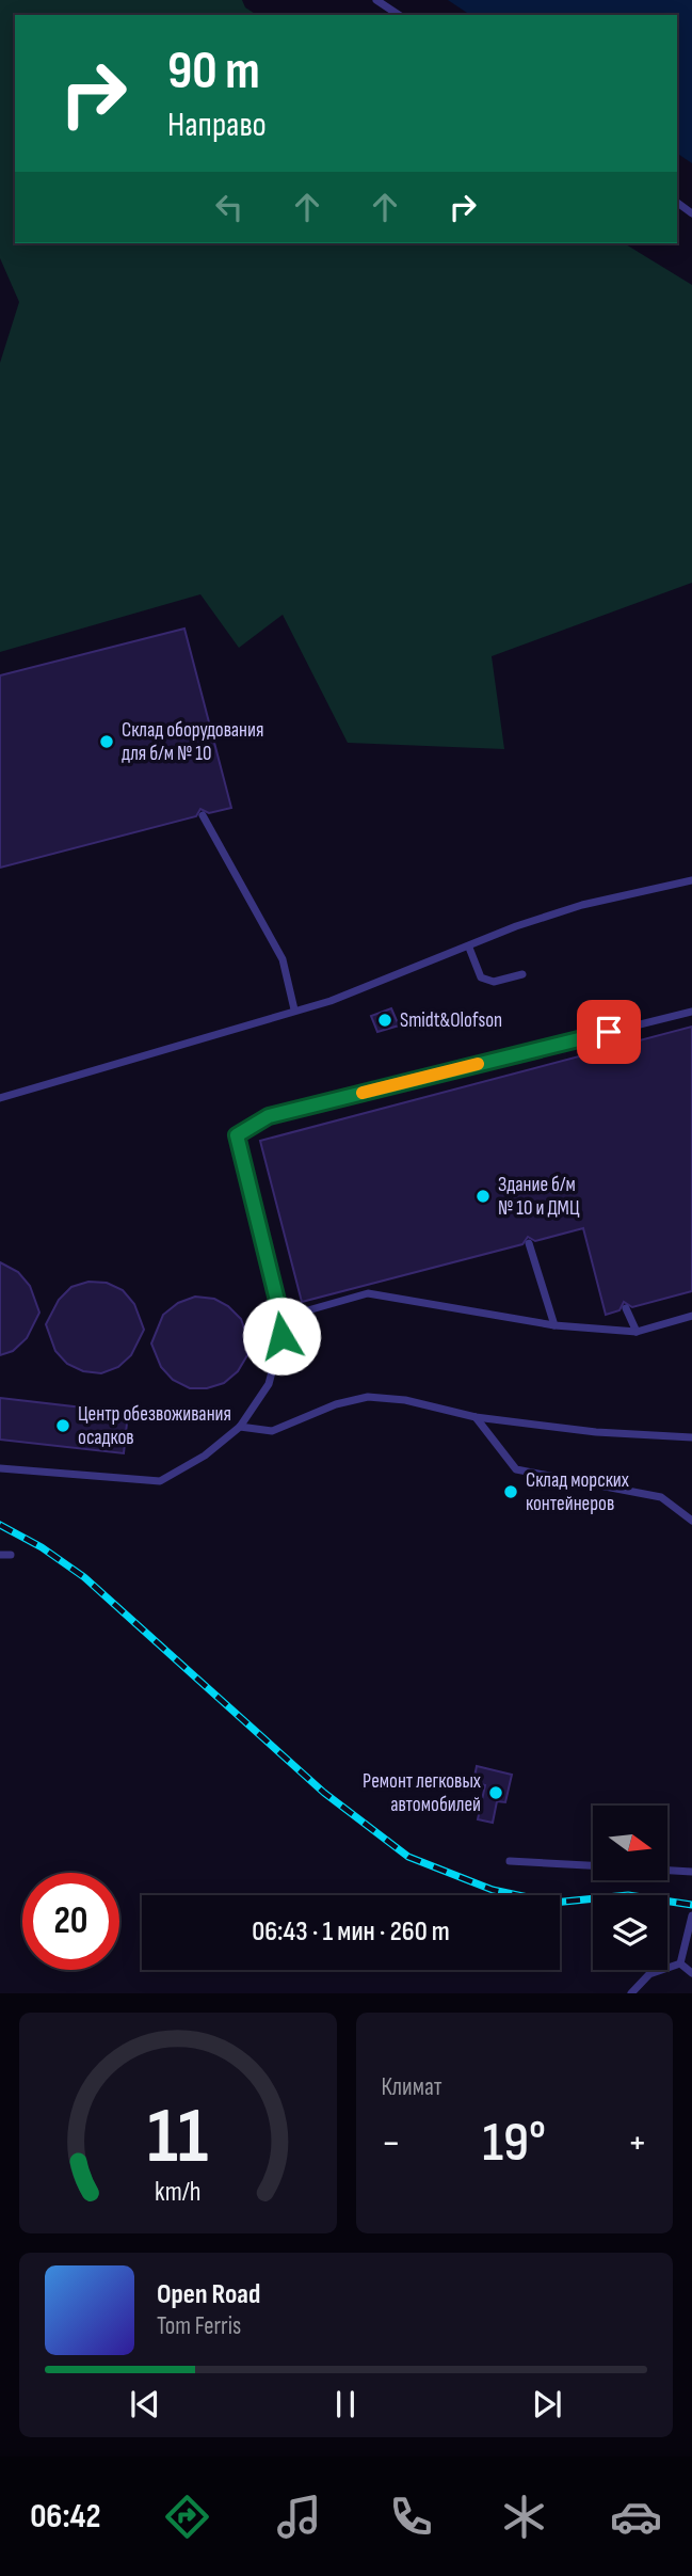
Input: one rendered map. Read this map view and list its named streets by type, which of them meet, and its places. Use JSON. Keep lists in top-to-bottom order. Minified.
{"places":["Склад оборудования для б/м № 10","Smidt&Olofson","Здание б/м № 10 и ДМЦ","Центр обезвоживания осадков","Склад морских контейнеров","Ремонт легковых автомобилей"],"north":"right","page":{"turn":["90 m","Направо"],"limit":"20","trip":"06:43 · 1 мин · 260 m","tile":"Климат","heat":["−","19°","+"],"song":["Open Road","Tom Ferris"],"tabs":"06:42","gauge":["11","km/h"]}}
